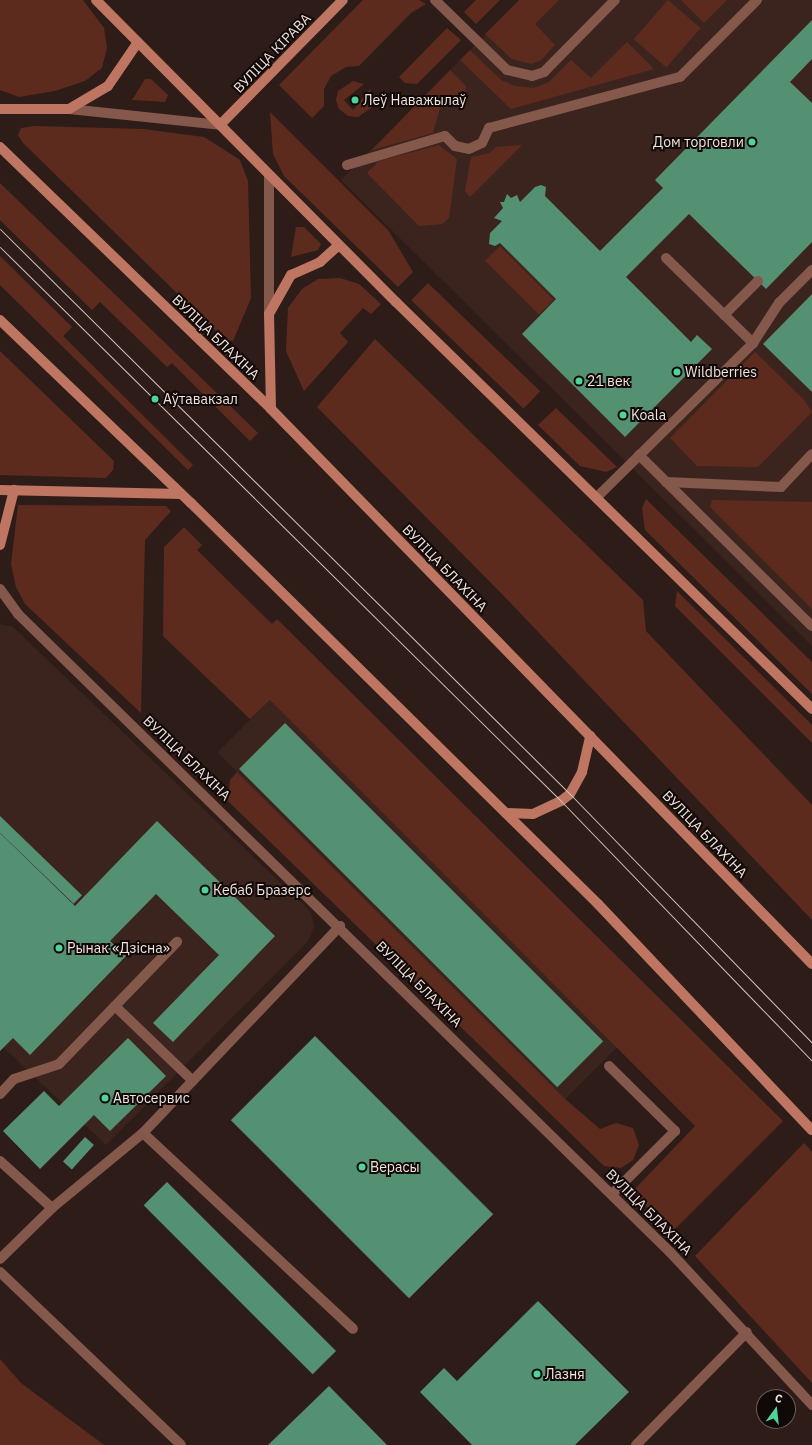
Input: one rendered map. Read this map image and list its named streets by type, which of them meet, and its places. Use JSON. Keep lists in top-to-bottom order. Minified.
{"streets":{"main road":["ВУЛІЦА КІРАВА","ВУЛІЦА БЛАХІНА"]},"places":["Леў Наважылаў","Дом торговли","Wildberries","21 век","Аўтавакзал","Koala","Кебаб Бразерс","Рынак «Дзісна»","Автосервис","Верасы","Лазня"],"north":"top"}
